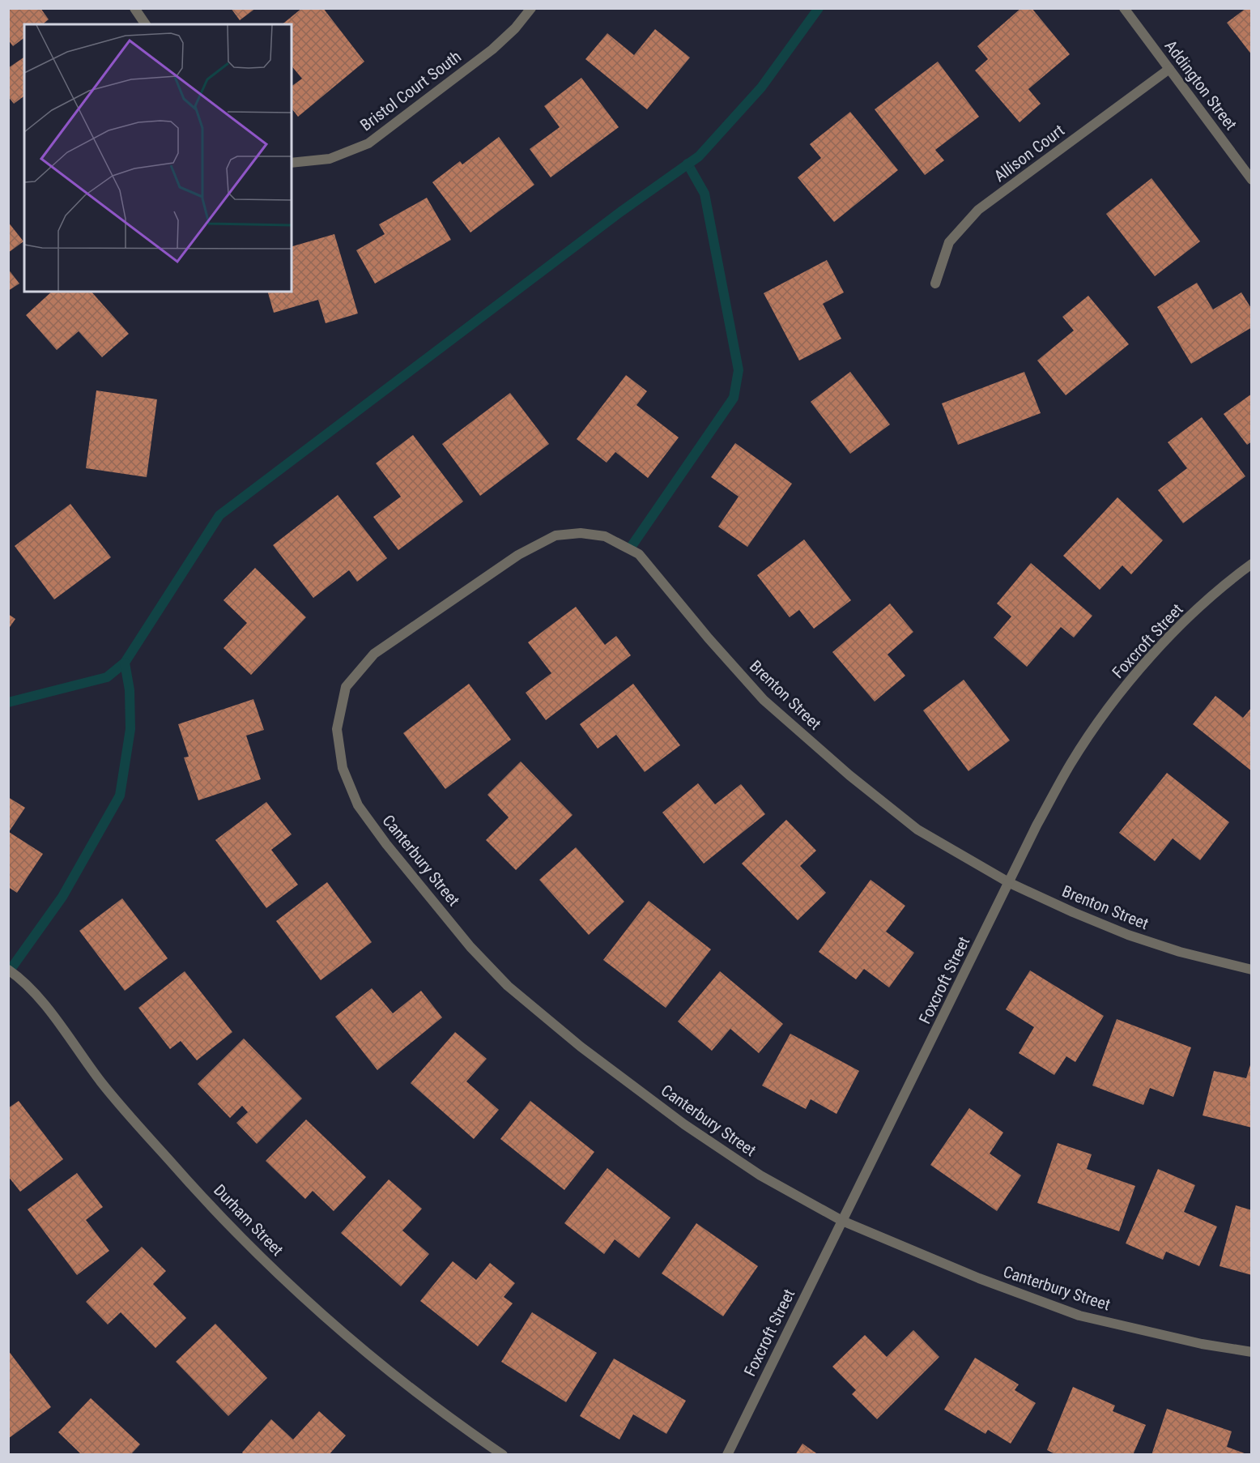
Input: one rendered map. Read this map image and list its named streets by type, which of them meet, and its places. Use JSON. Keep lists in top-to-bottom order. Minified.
{"streets":{"street":["Addington Street","Bristol Court South","Allison Court","Foxcroft Street","Brenton Street","Canterbury Street","Durham Street"]},"crossings":[["Addington Street","Allison Court"],["Foxcroft Street","Brenton Street"],["Foxcroft Street","Canterbury Street"],["Brenton Street","Canterbury Street"]]}
